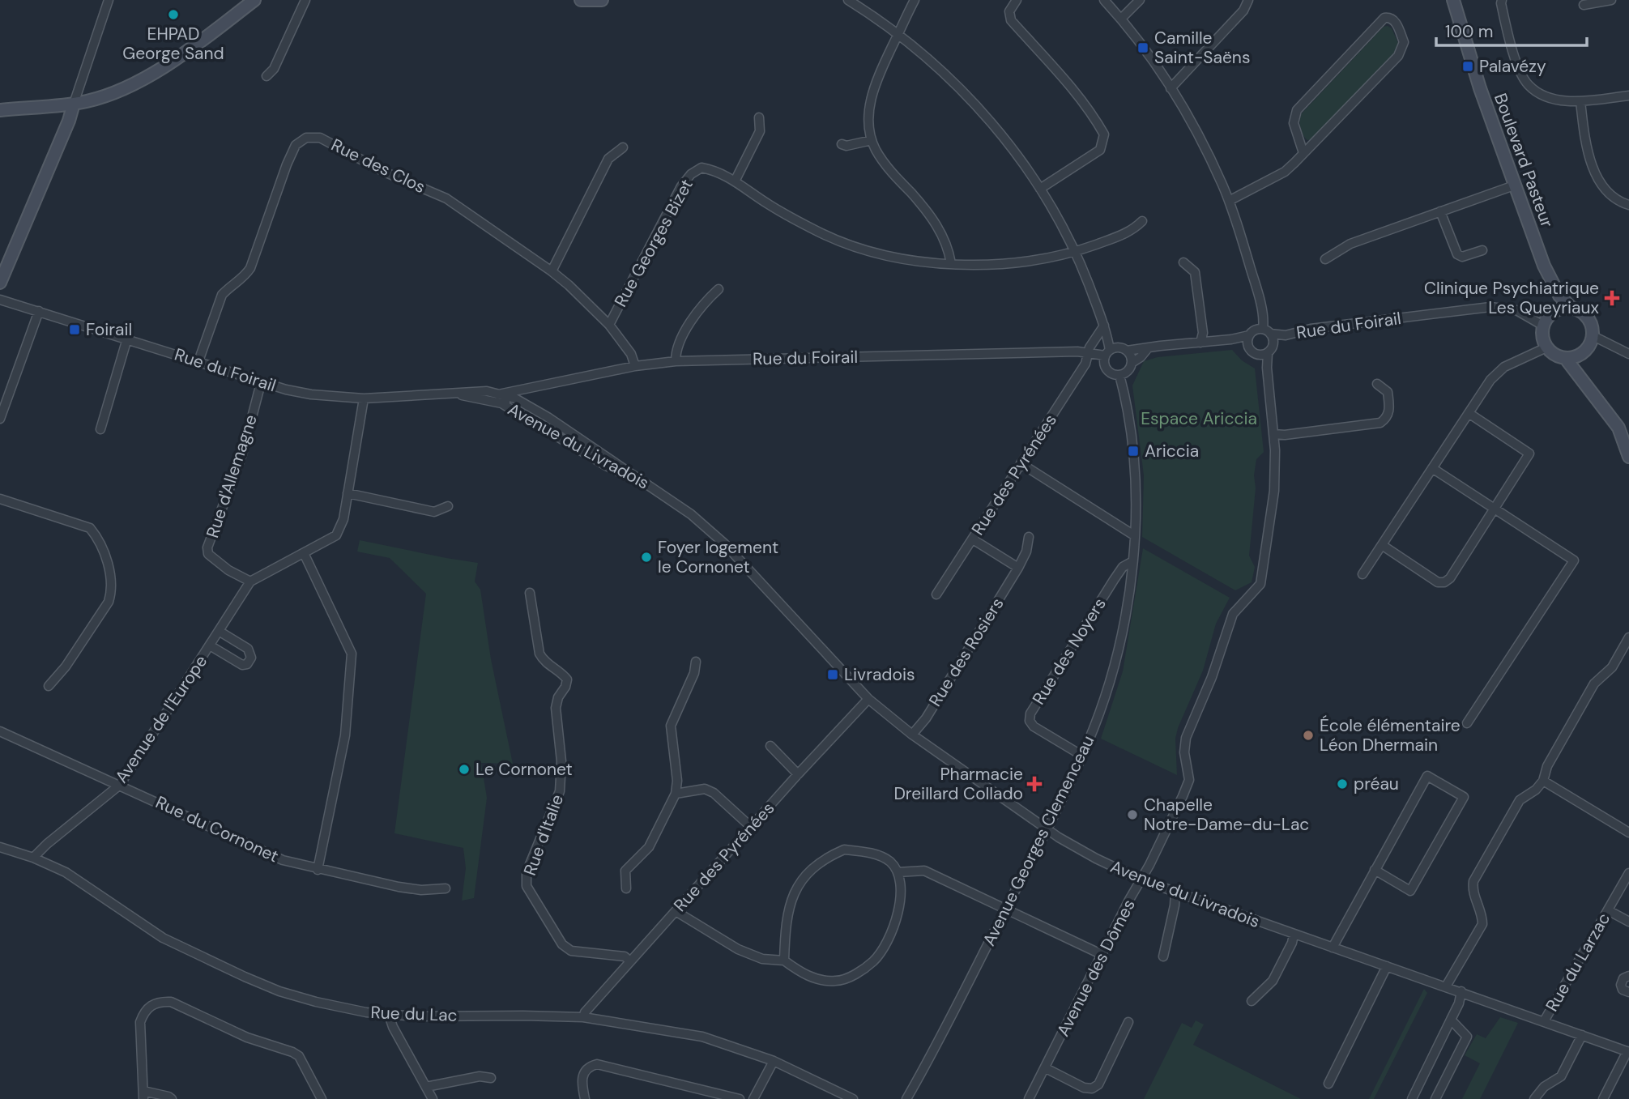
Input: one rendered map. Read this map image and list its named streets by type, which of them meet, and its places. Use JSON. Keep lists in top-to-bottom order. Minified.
{"streets":{"main road":["Boulevard Pasteur"],"street":["Rue des Clos","Rue Georges Bizet","Rue du Foirail","Avenue du Livradois","Rue des Pyrénées","Rue d'Allemagne","Rue des Noyers","Rue des Rosiers","Avenue de l'Europe","Rue du Cornonet","Rue d'Italie","Avenue Georges Clemenceau","Rue du Larzac","Avenue des Dômes","Rue du Lac"]},"crossings":[["Boulevard Pasteur","Rue du Foirail"],["Rue des Clos","Rue Georges Bizet"],["Rue des Clos","Rue du Foirail"],["Rue du Foirail","Avenue du Livradois"],["Rue du Foirail","Rue des Pyrénées"],["Rue du Foirail","Rue d'Allemagne"],["Rue du Foirail","Avenue Georges Clemenceau"],["Rue du Foirail","Avenue des Dômes"],["Avenue du Livradois","Rue des Pyrénées"],["Avenue du Livradois","Rue des Rosiers"],["Avenue du Livradois","Avenue Georges Clemenceau"],["Avenue du Livradois","Rue du Larzac"],["Avenue du Livradois","Avenue des Dômes"],["Rue des Pyrénées","Rue d'Italie"],["Rue des Pyrénées","Rue du Lac"],["Rue d'Allemagne","Avenue de l'Europe"],["Rue des Noyers","Avenue Georges Clemenceau"],["Avenue de l'Europe","Rue du Cornonet"],["Avenue de l'Europe","Rue du Lac"]],"parks":["Espace Ariccia"],"places":{"other":["EHPAD George Sand","Foyer logement le Cornonet","École élémentaire Léon Dhermain","Le Cornonet","préau","Chapelle Notre-Dame-du-Lac"],"transit":["Camille Saint-Saëns","Palavézy","Foirail","Ariccia","Livradois"],"health":["Clinique Psychiatrique Les Queyriaux","Pharmacie Dreillard Collado"]},"scale_bar":"100 m"}
